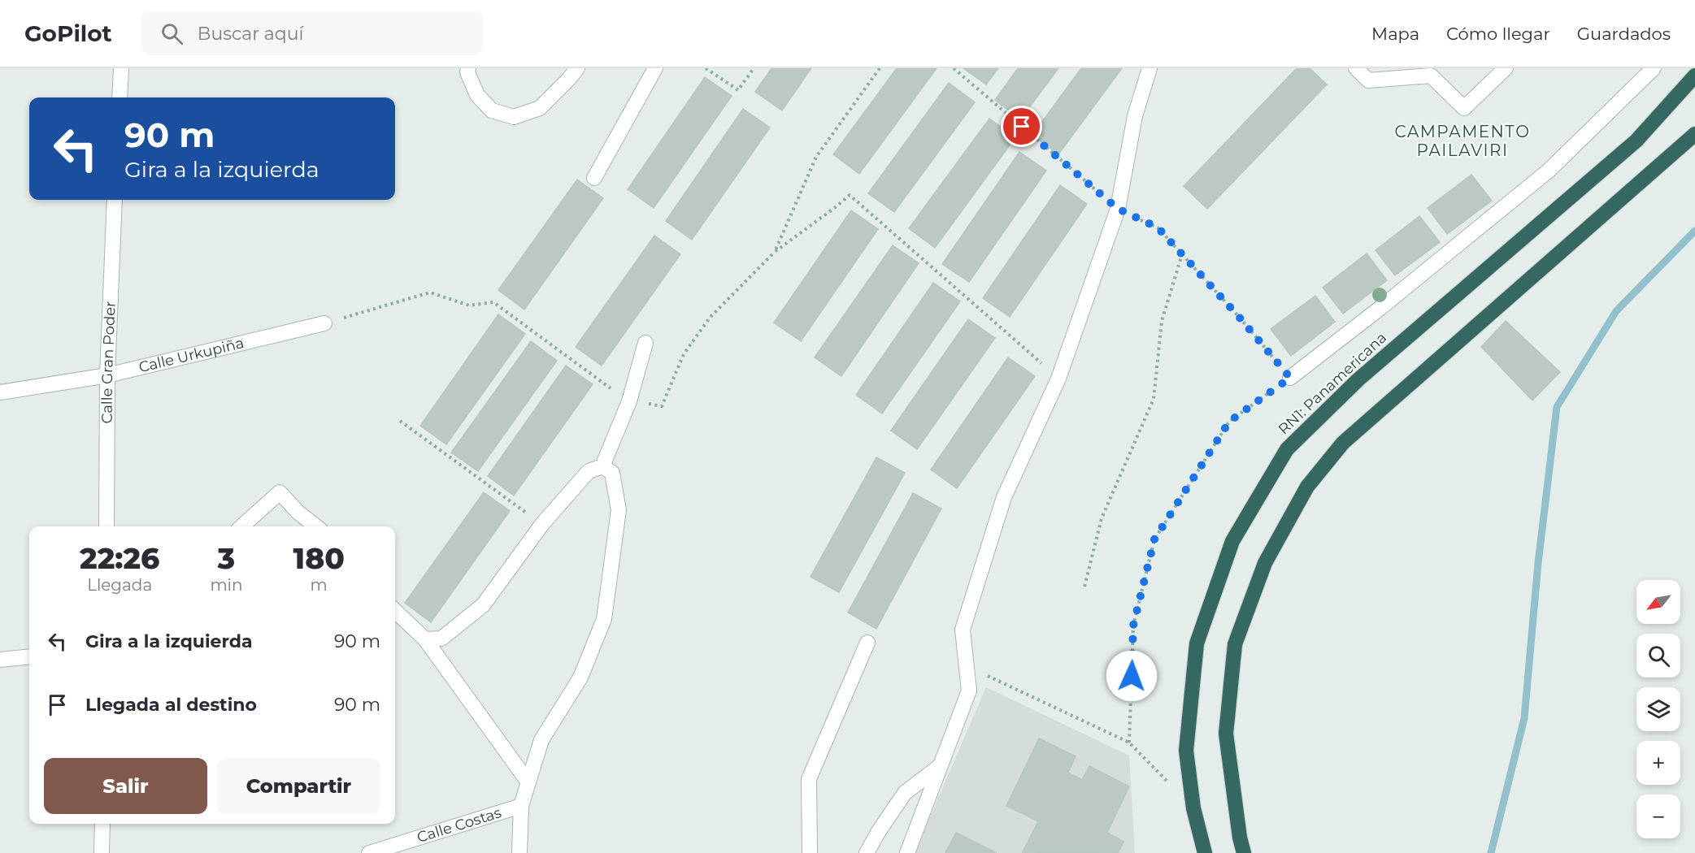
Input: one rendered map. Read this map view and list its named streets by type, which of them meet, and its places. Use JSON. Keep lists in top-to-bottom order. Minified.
{"streets":{"highway":["RN1: Panamericana"],"street":["Calle Urkupiña","Calle Gran Poder","Calle Costas"]},"crossings":[["Calle Urkupiña","Calle Gran Poder"]],"districts":["CAMPAMENTO PAILAVIRI"],"north":"bottom left","page":{"header":"GoPilot","search":"Buscar aquí","nav":["Mapa","Cómo llegar","Guardados"],"turn":["90 m","Gira a la izquierda"],"eta":["22:26","Llegada","3","min","180","m"],"map_buttons":["+","−"],"list":[{"name":"Gira a la izquierda","value":"90 m"},{"name":"Llegada al destino","value":"90 m"}],"buttons":["Salir","Compartir"]}}
